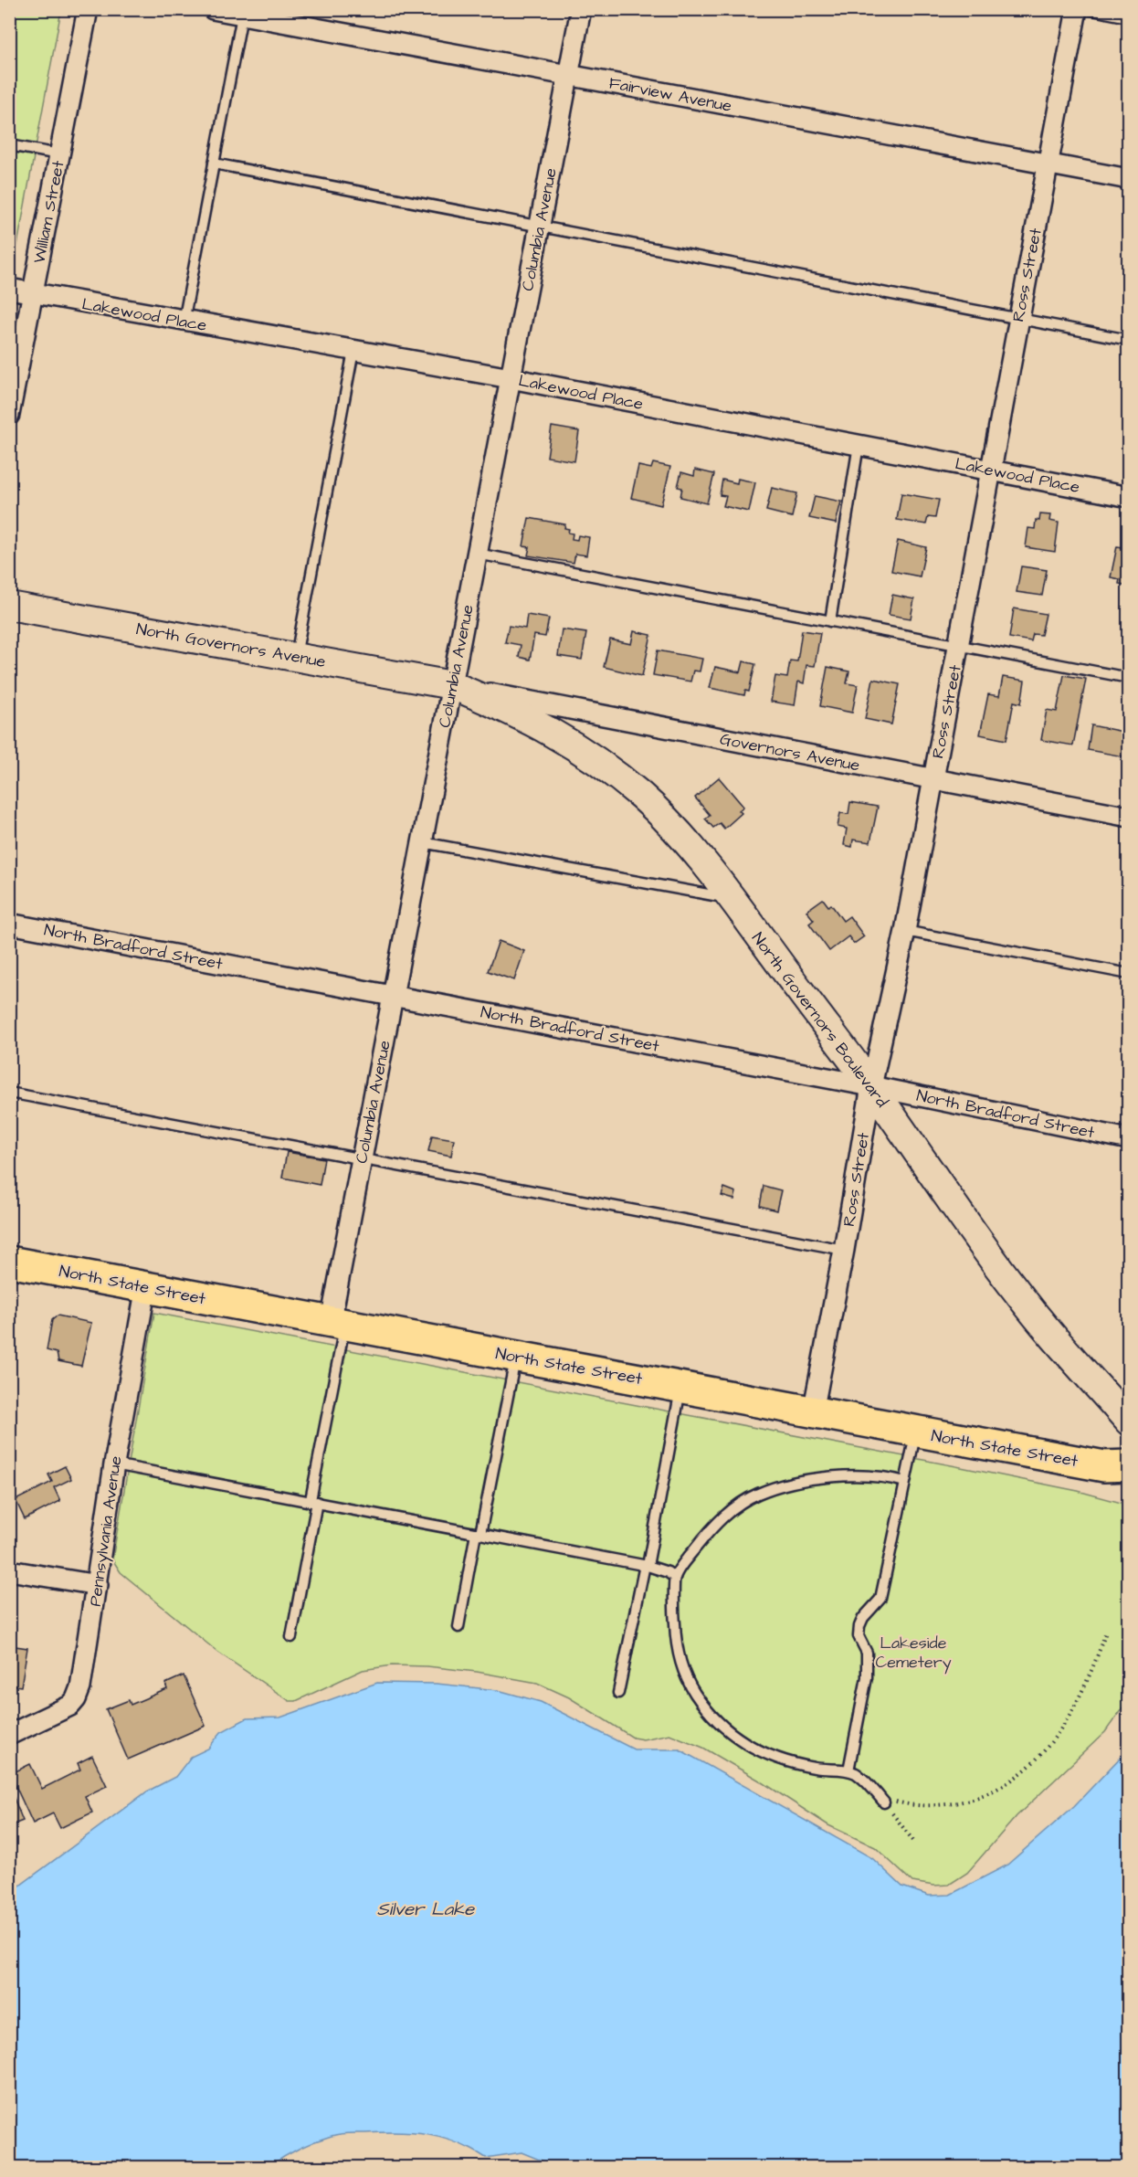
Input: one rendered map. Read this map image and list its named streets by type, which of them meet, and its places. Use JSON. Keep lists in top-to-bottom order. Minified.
{"streets":{"main road":["North Governors Avenue","North Governors Boulevard","North State Street"],"street":["Fairview Avenue","William Street","Columbia Avenue","Ross Street","Lakewood Place","Governors Avenue","North Bradford Street","Pennsylvania Avenue"]},"crossings":[["Fairview Avenue","Columbia Avenue"],["Fairview Avenue","Ross Street"],["William Street","Lakewood Place"],["Columbia Avenue","Lakewood Place"],["Columbia Avenue","North Governors Avenue"],["Columbia Avenue","Governors Avenue"],["Columbia Avenue","North Bradford Street"],["Columbia Avenue","North Governors Boulevard"],["Columbia Avenue","North State Street"],["Ross Street","Lakewood Place"],["Ross Street","Governors Avenue"],["Ross Street","North Bradford Street"],["Ross Street","North Governors Boulevard"],["Ross Street","North State Street"],["North Governors Avenue","Governors Avenue"],["North Governors Avenue","North Governors Boulevard"],["Governors Avenue","North Governors Boulevard"],["North Bradford Street","North Governors Boulevard"],["North State Street","Pennsylvania Avenue"]],"water":["Silver Lake"],"parks":["Lakeside Cemetery"]}
